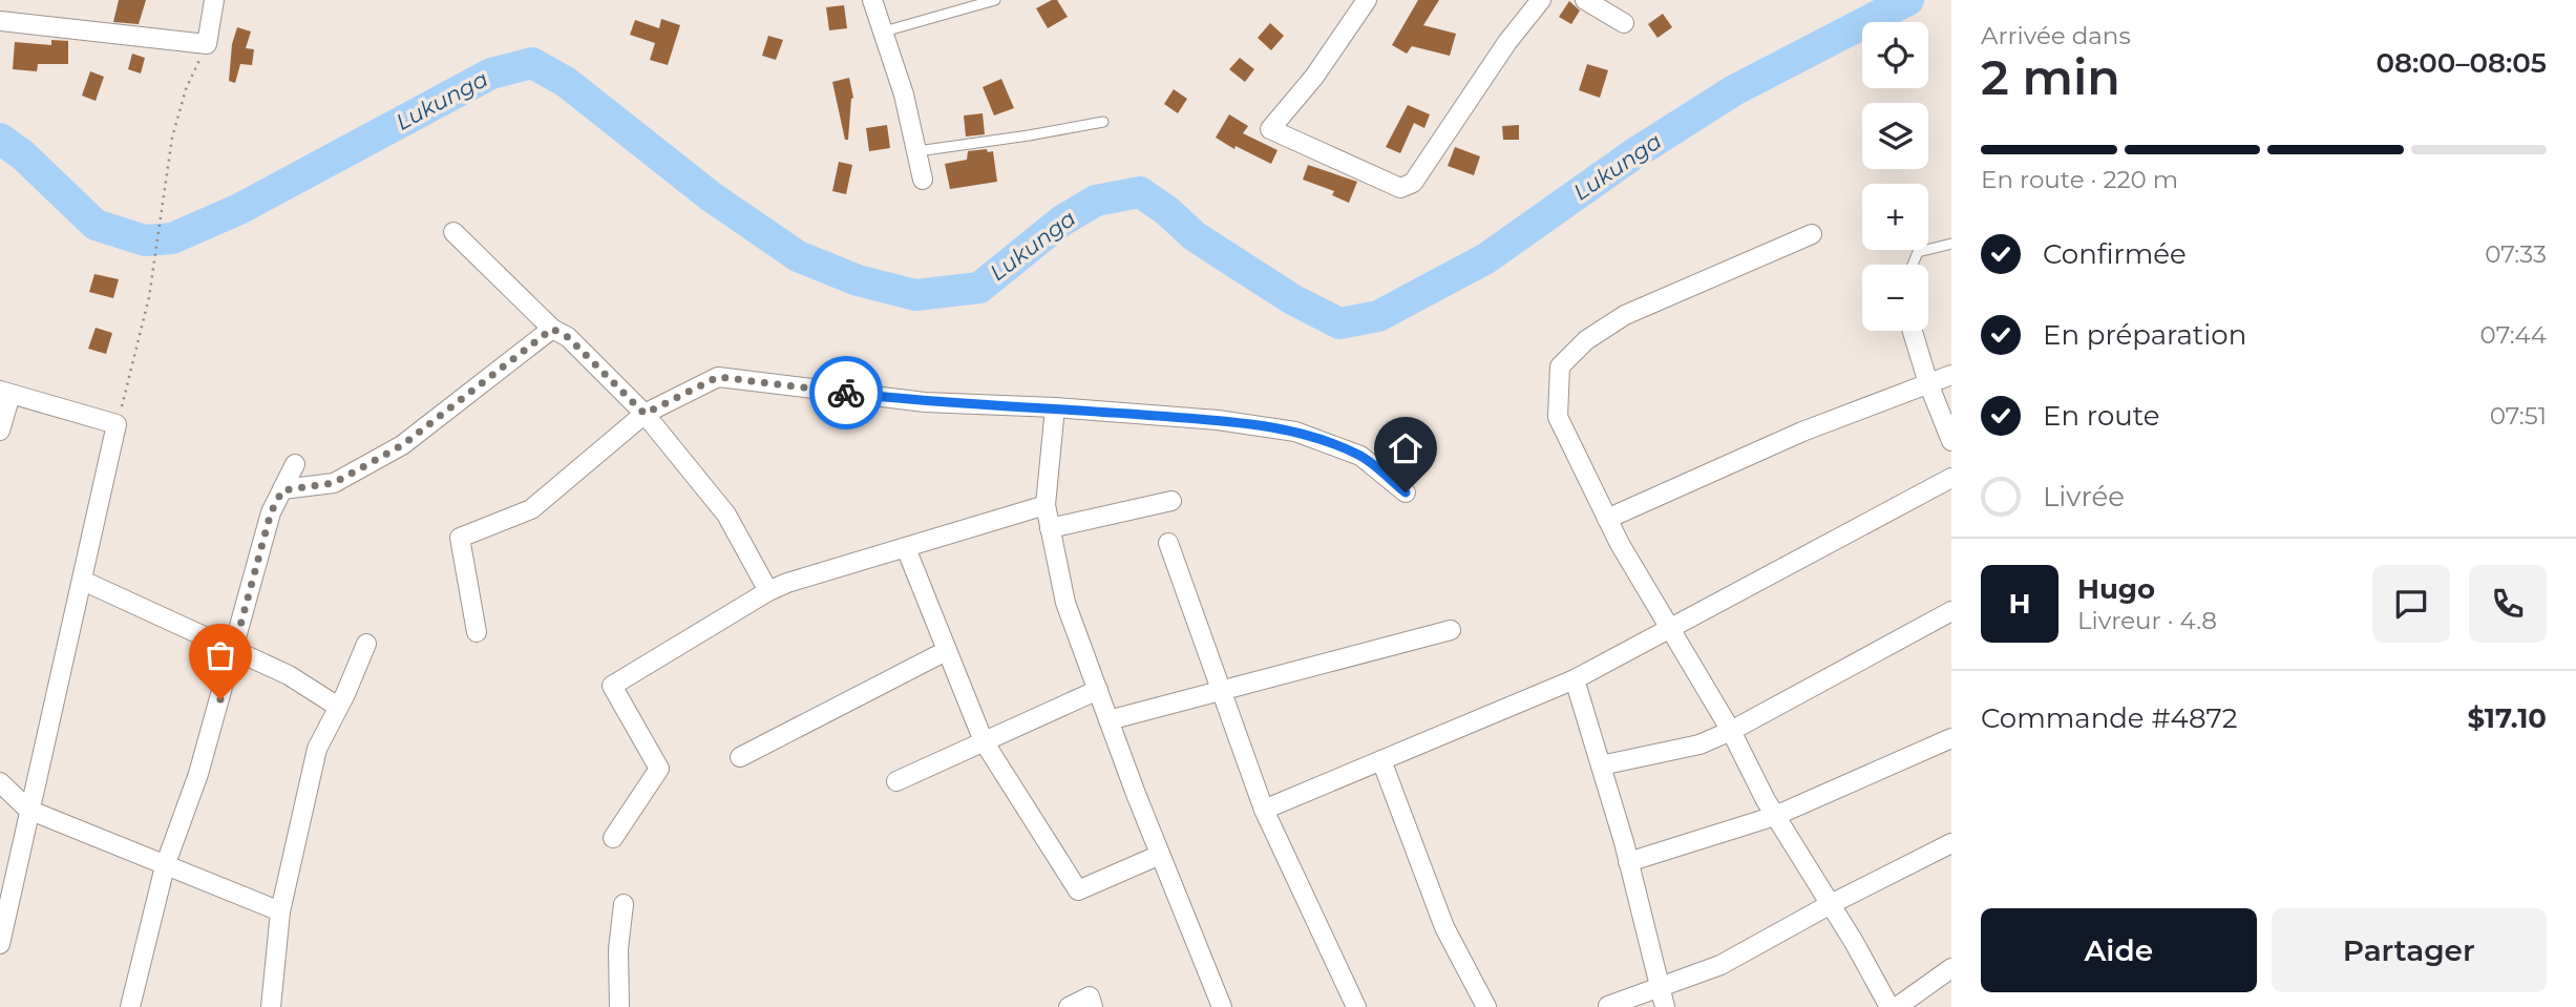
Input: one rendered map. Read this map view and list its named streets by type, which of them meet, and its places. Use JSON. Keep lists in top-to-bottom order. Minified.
{"water":["Lukunga"],"page":{"heading":["2 min","Arrivée dans","08:00–08:05"],"panel":["Hugo","Livreur · 4.8","Commande #4872","$17.10"],"map_buttons":["+","−"],"bar":"En route · 220 m","list":[["Confirmée","07:33"],["En préparation","07:44"],["En route","07:51"],"Livrée"],"round":"H","buttons":["Aide","Partager"]}}
